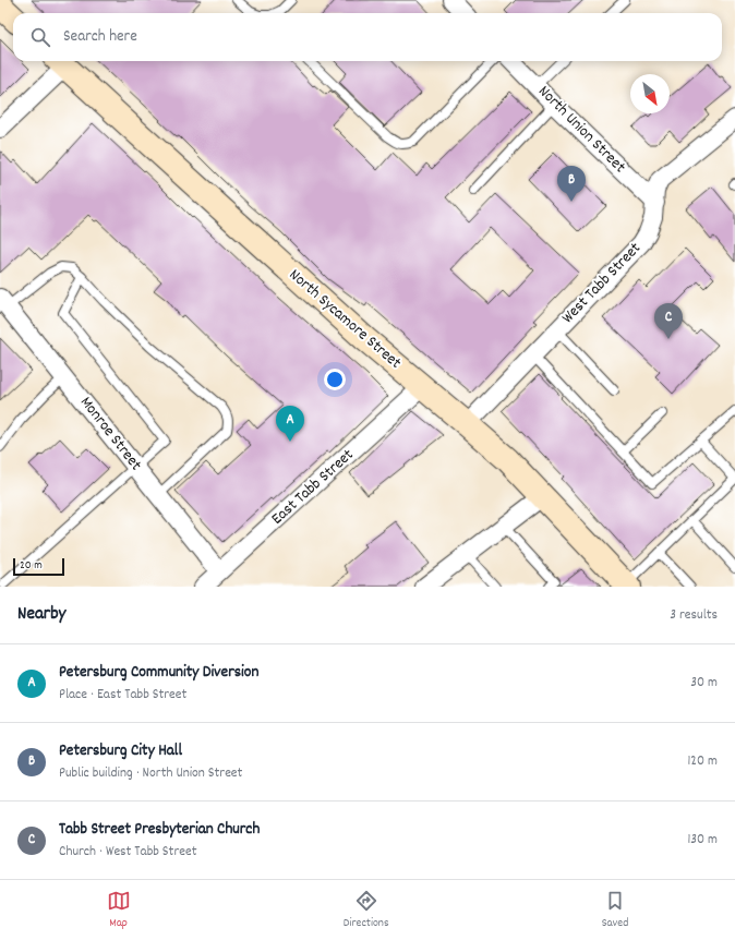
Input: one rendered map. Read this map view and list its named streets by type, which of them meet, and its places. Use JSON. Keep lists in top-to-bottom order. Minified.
{"streets":{"street":["North Union Street","West Tabb Street","North Sycamore Street","Monroe Street","East Tabb Street"]},"crossings":[["North Union Street","West Tabb Street"],["West Tabb Street","North Sycamore Street"],["North Sycamore Street","East Tabb Street"],["Monroe Street","East Tabb Street"]],"scale_bar":"20 m","north":"bottom right","page":{"search":"Search here","pins":["B","C","A"],"scale":"20 m","heading":["Nearby","3 results"],"list":[{"mark":"A","name":"Petersburg Community Diversion","note":"Place · East Tabb Street","value":"30 m"},{"mark":"B","name":"Petersburg City Hall","note":"Public building · North Union Street","value":"120 m"},{"mark":"C","name":"Tabb Street Presbyterian Church","note":"Church · West Tabb Street","value":"130 m"}],"nav":["Map","Directions","Saved"]}}
